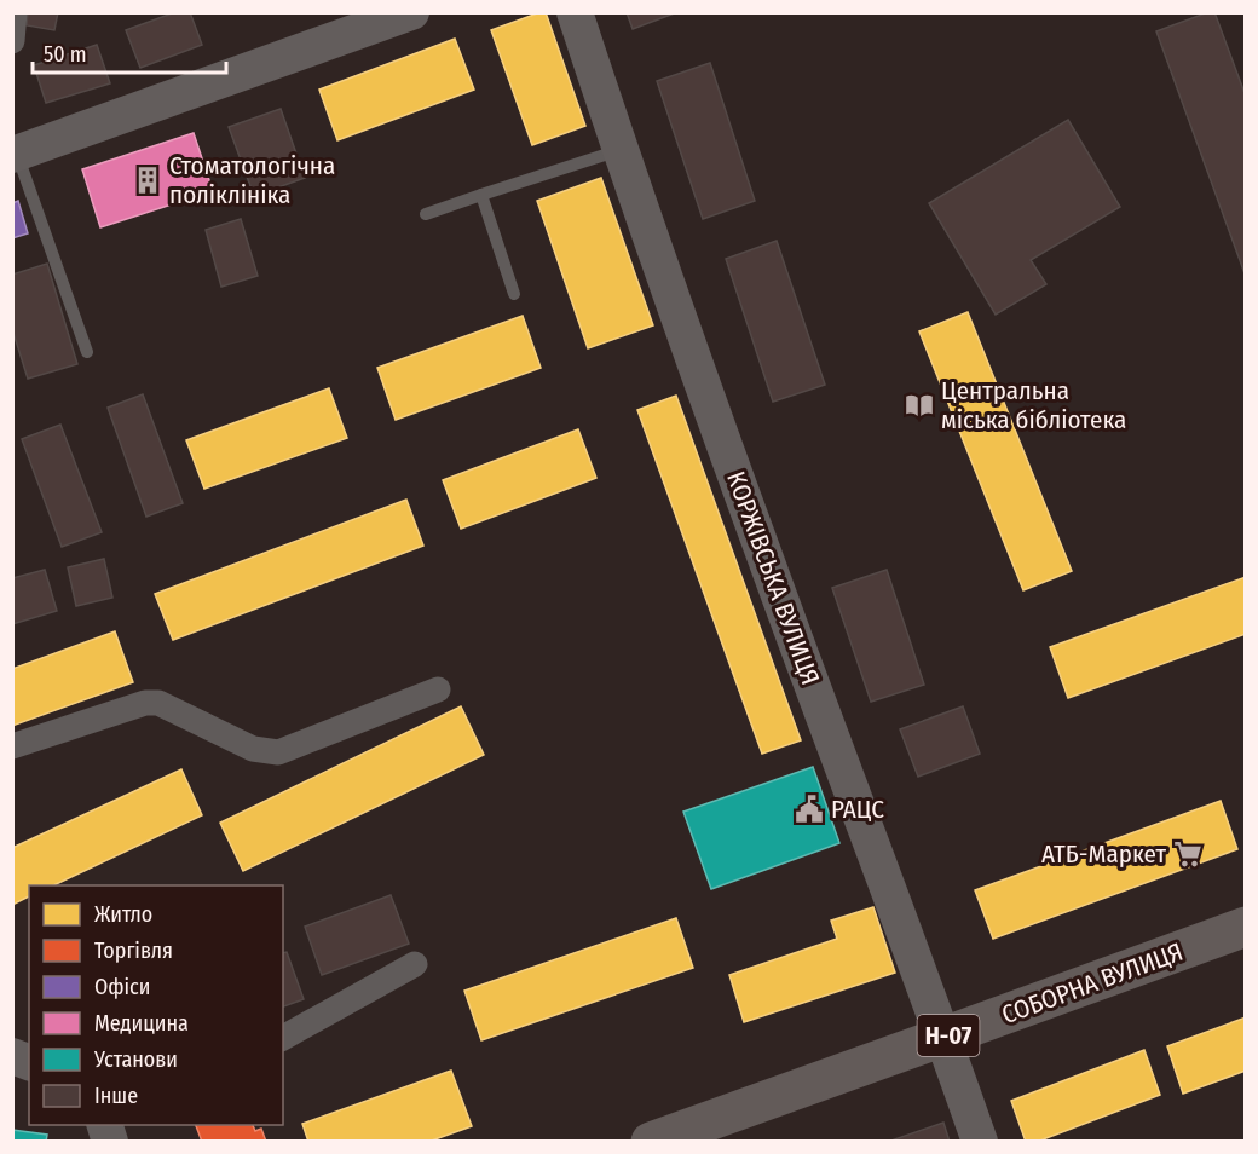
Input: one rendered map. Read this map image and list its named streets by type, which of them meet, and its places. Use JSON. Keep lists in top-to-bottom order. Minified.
{"streets":{"main road":["СОБОРНА ВУЛИЦЯ","Н-07"],"street":["КОРЖІВСЬКА ВУЛИЦЯ"]},"crossings":[["КОРЖІВСЬКА ВУЛИЦЯ","СОБОРНА ВУЛИЦЯ"]],"places":{"building":["Стоматологічна поліклініка"],"library":["Центральна міська бібліотека"],"public building":["РАЦС"],"supermarket":["АТБ-Маркет"]},"legend":["Житло","Торгівля","Офіси","Медицина","Установи","Інше"],"scale_bar":"50 m"}
